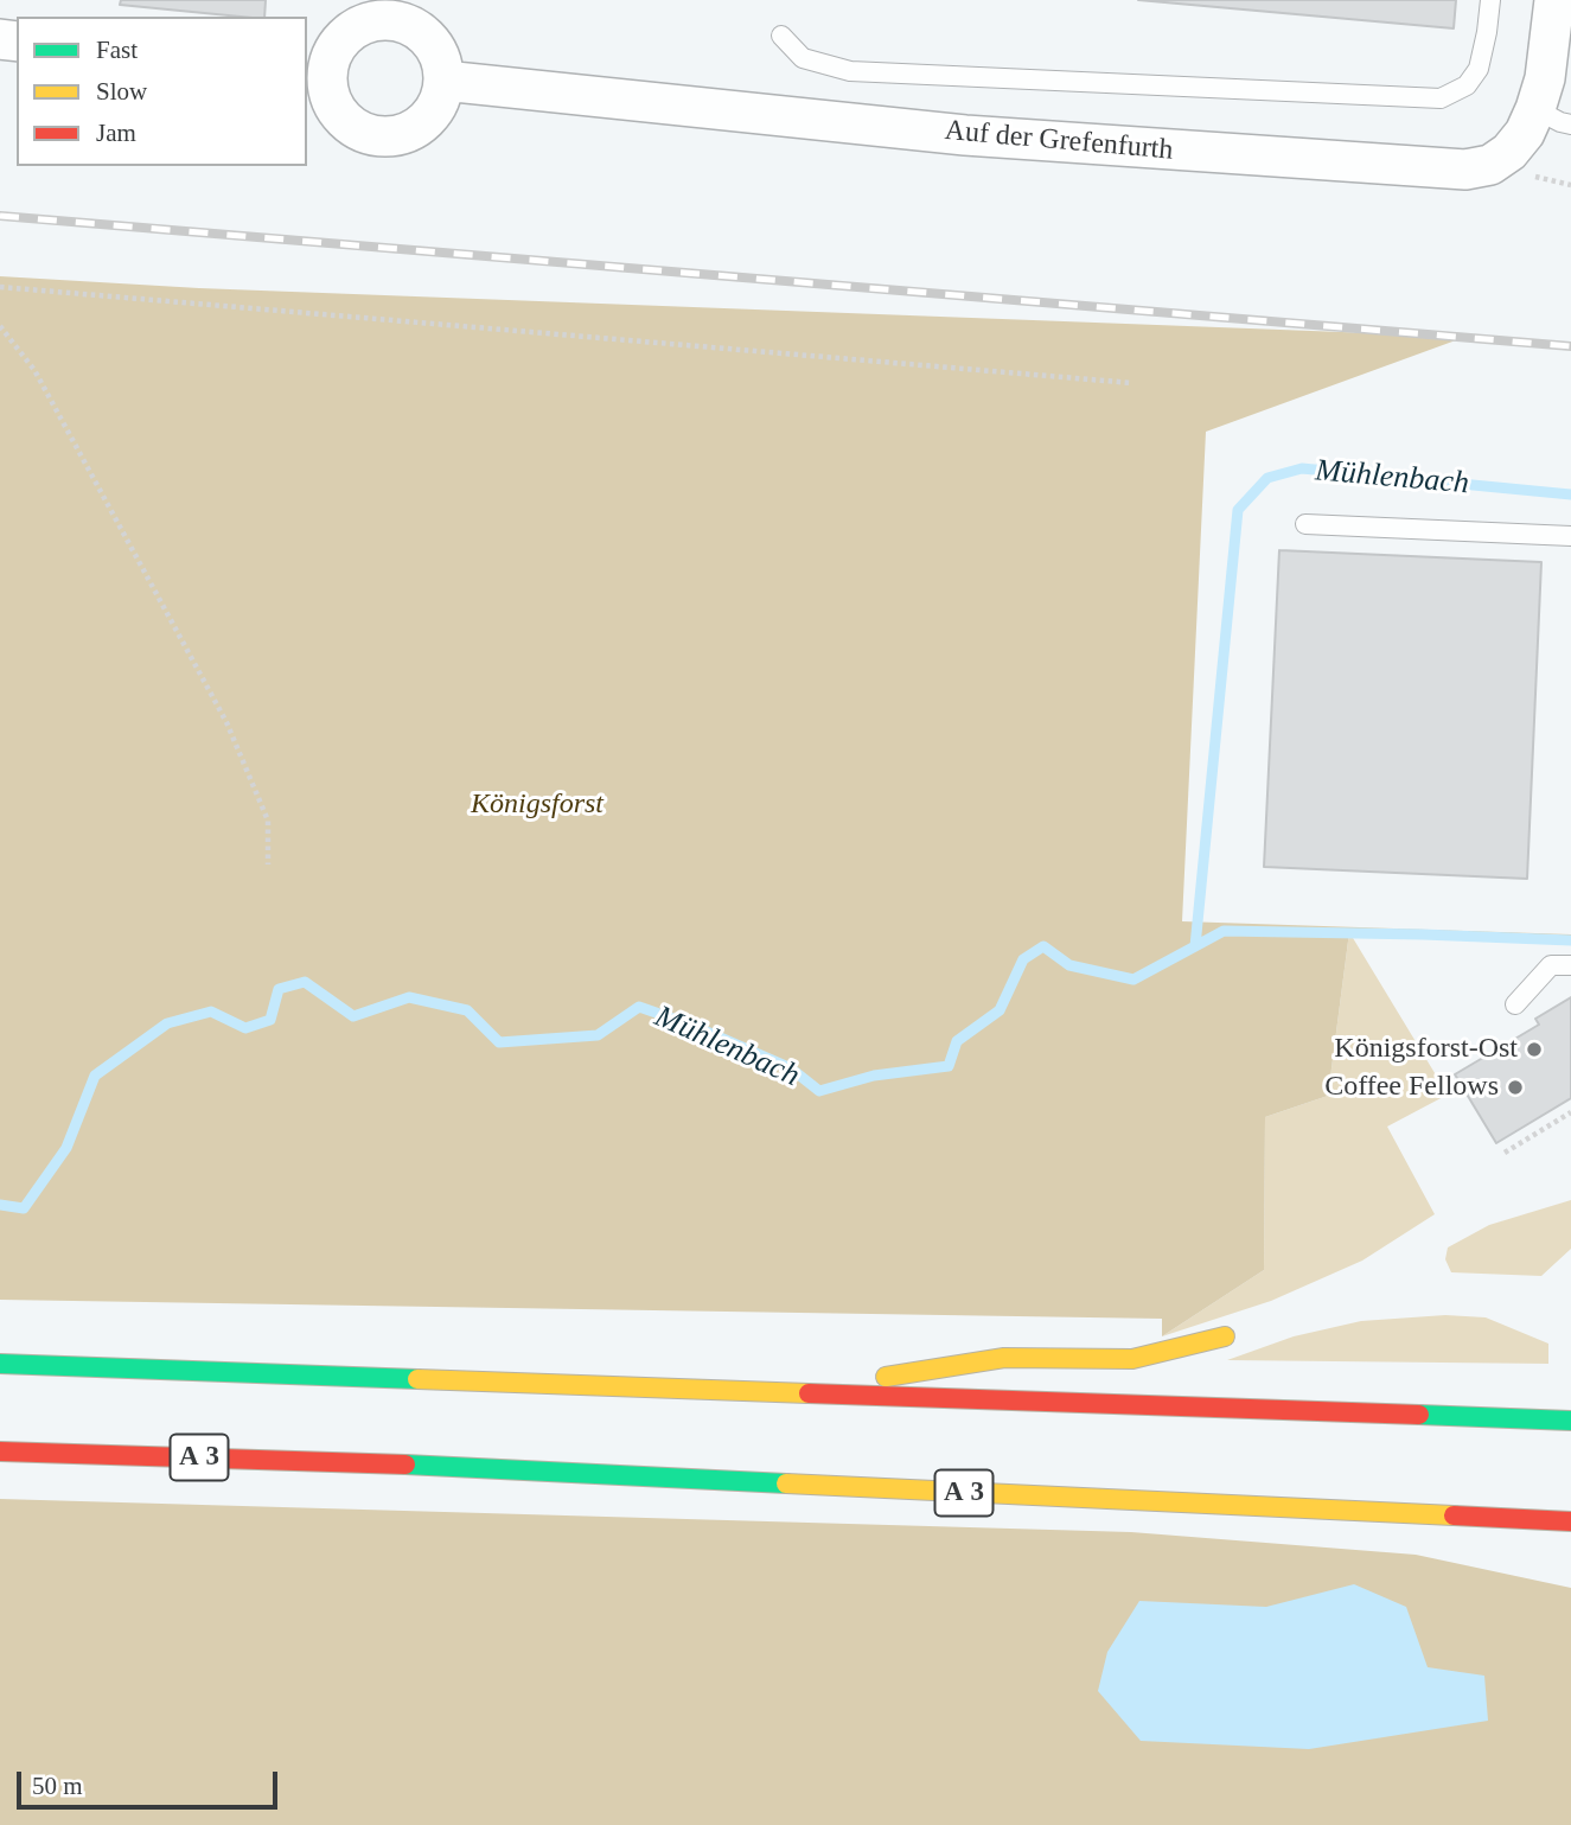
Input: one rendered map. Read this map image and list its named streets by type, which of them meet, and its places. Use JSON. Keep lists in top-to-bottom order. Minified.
{"streets":{"highway":["A 3"],"street":["Auf der Grefenfurth"]},"water":["Mühlenbach"],"parks":["Königsforst"],"places":["Königsforst-Ost","Coffee Fellows"],"legend":["Fast","Slow","Jam"],"scale_bar":"50 m"}
